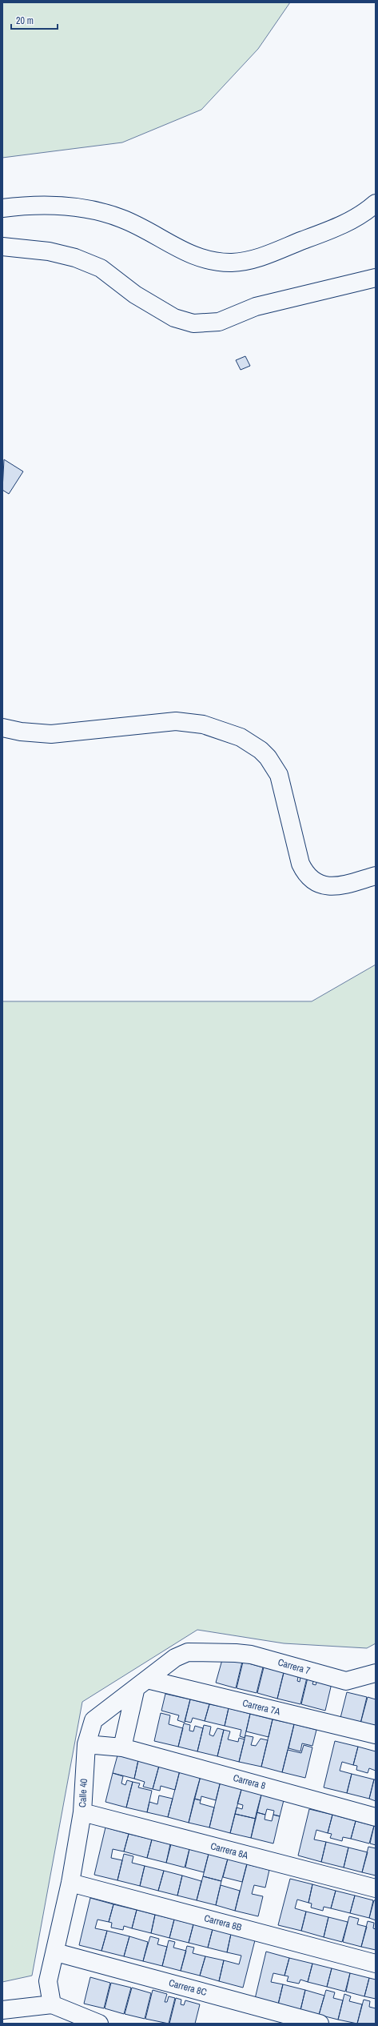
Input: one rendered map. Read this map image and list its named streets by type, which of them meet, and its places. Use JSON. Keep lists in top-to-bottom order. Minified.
{"streets":{"street":["Carrera 7","Carrera 7A","Carrera 8","Calle 40","Carrera 8A","Carrera 8B","Carrera 8C"]},"crossings":[["Carrera 7","Calle 40"],["Carrera 7A","Calle 40"],["Carrera 8","Calle 40"],["Calle 40","Carrera 8A"],["Calle 40","Carrera 8B"],["Calle 40","Carrera 8C"]],"scale_bar":"20 m"}
